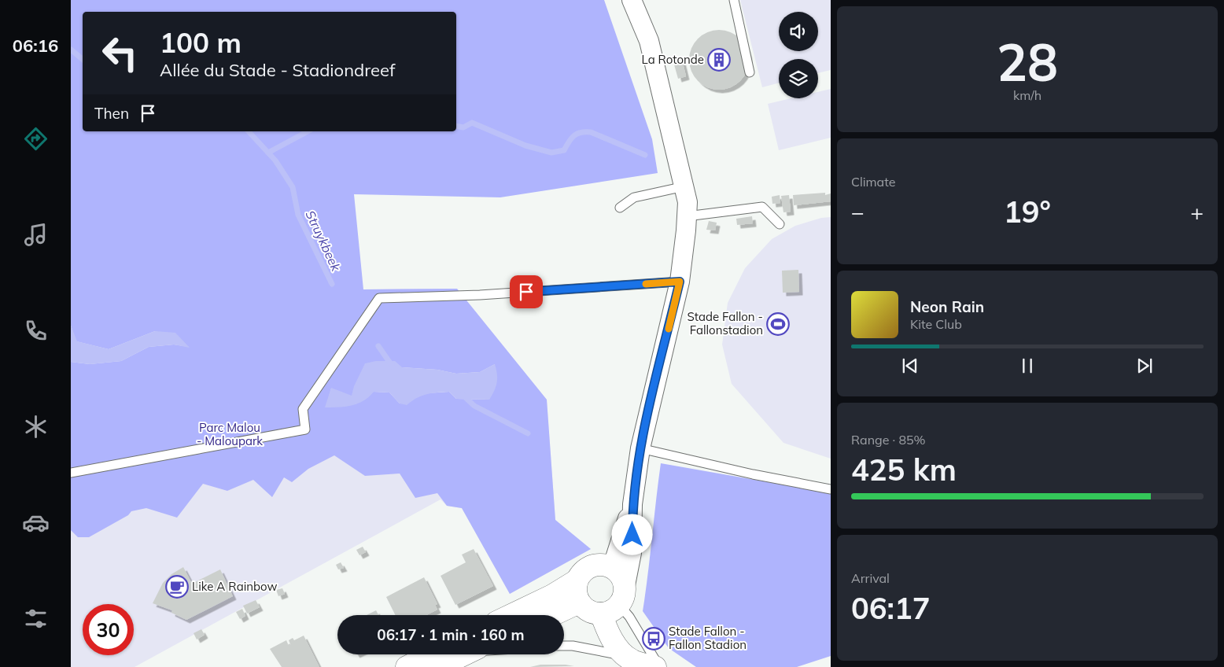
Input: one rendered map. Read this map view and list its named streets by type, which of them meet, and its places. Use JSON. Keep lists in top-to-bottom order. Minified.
{"water":["Struykbeek"],"parks":["Parc Malou - Maloupark"],"places":{"building":["La Rotonde"],"sports":["Stade Fallon - Fallonstadion"],"cafe":["Like A Rainbow"],"bus stop":["Stade Fallon - Fallon Stadion"]},"page":{"tabs":"06:16","tile":[["28","km/h"],"Climate",["Range · 85%","425 km"],["Arrival","06:17"]],"turn":["100 m","Allée du Stade - Stadiondreef"],"then":"Then","heat":["−","19°","+"],"song":["Neon Rain","Kite Club"],"limit":"30","trip":"06:17 · 1 min · 160 m"}}
